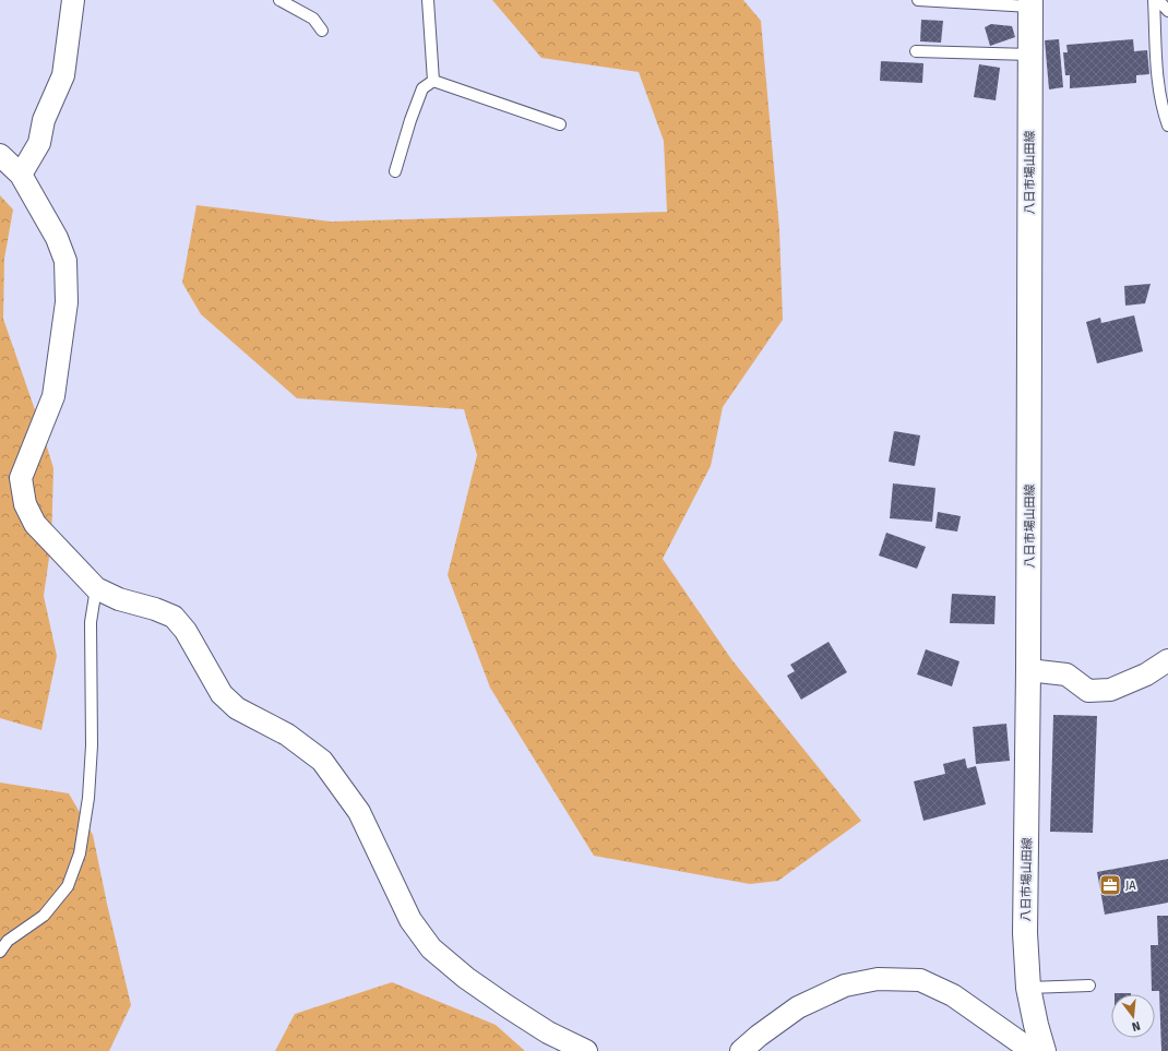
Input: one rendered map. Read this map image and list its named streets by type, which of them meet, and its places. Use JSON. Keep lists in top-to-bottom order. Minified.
{"streets":{"main road":["八日市場山田線"]},"places":{"office":["JA"]},"north":"bottom"}
